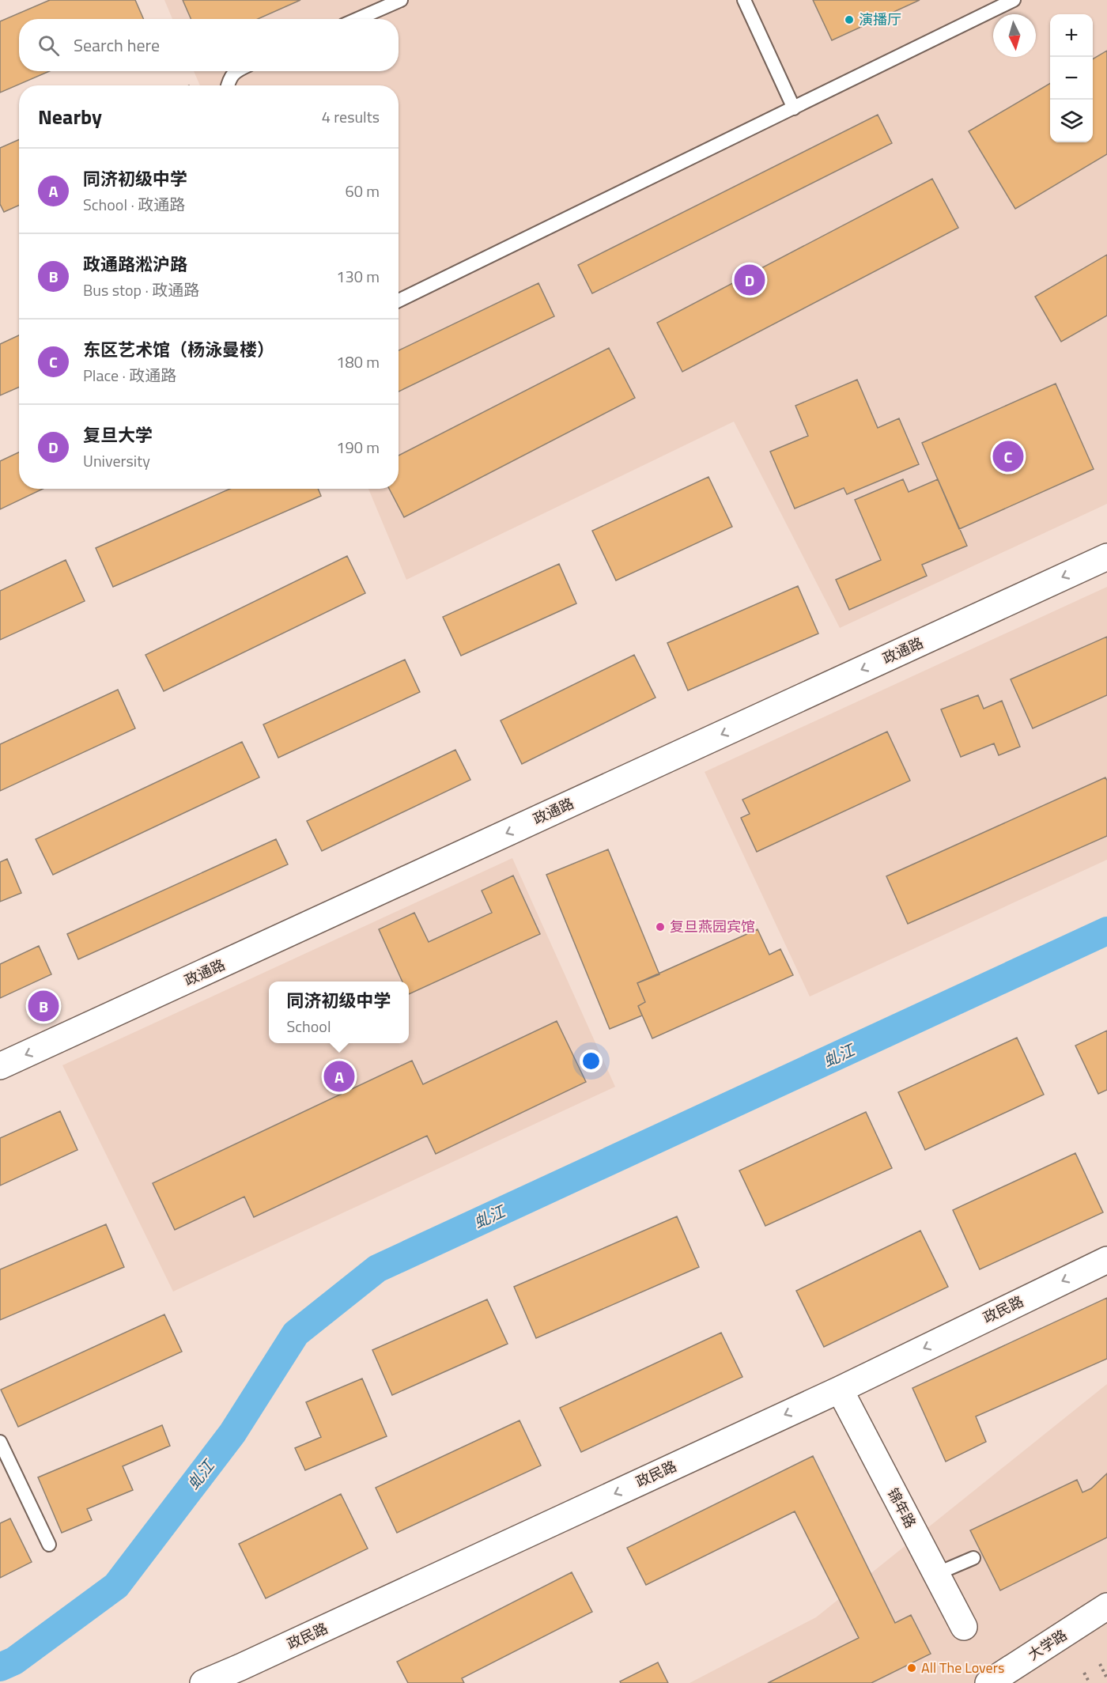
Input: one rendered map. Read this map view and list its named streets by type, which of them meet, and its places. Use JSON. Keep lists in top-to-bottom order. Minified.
{"streets":{"street":["政通路","政民路","锦年路","大学路"]},"crossings":[["政民路","锦年路"]],"one_way":["政通路","政民路"],"water":["虬江"],"places":["演播厅","复旦燕园宾馆","All The Lovers"],"north":"bottom","page":{"map_buttons":["+","−"],"search":"Search here","heading":["Nearby","4 results"],"list":[{"mark":"A","name":"同济初级中学","note":"School · 政通路","value":"60 m"},{"mark":"B","name":"政通路淞沪路","note":"Bus stop · 政通路","value":"130 m"},{"mark":"C","name":"东区艺术馆（杨泳曼楼）","note":"Place · 政通路","value":"180 m"},{"mark":"D","name":"复旦大学","note":"University","value":"190 m"}],"pins":["D","C","B","A"],"popup":["同济初级中学","School"]}}
